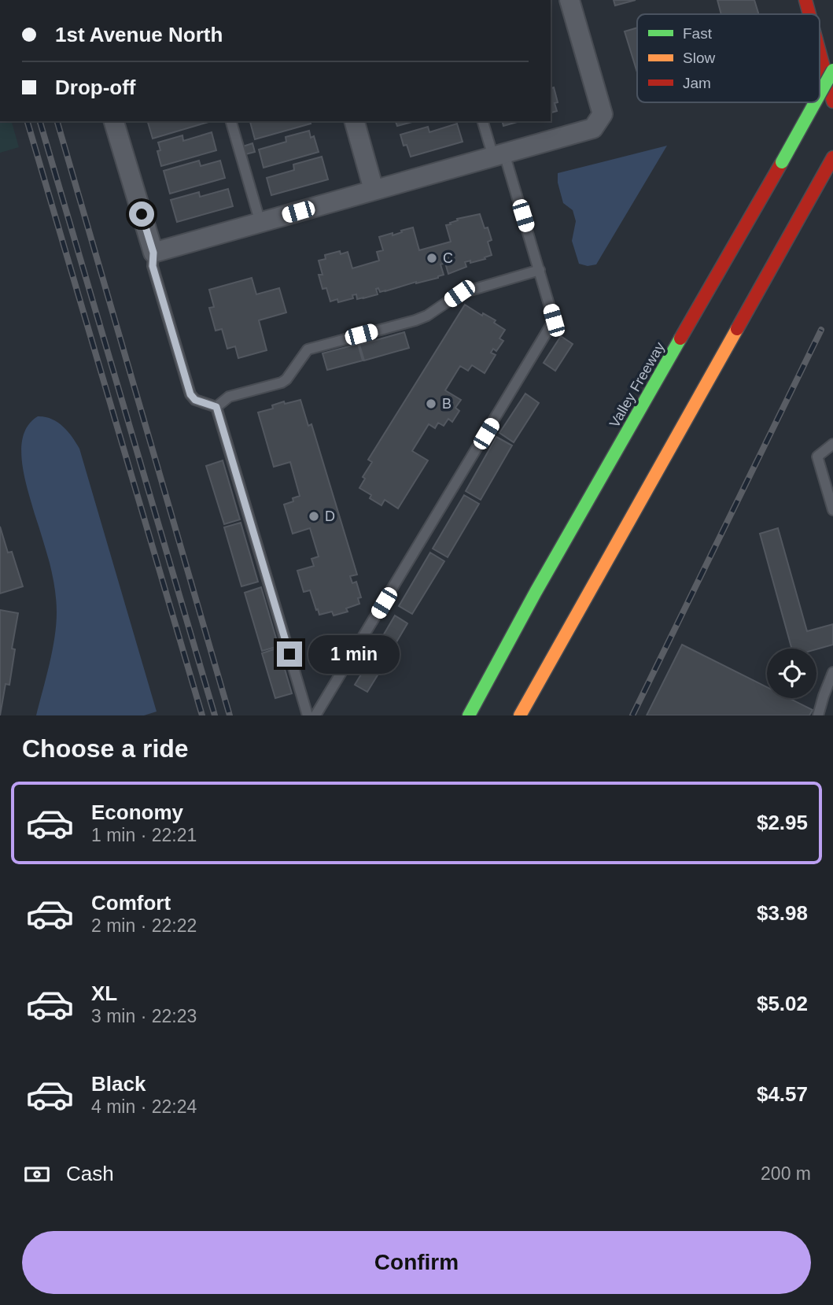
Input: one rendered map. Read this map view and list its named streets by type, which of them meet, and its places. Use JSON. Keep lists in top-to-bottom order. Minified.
{"streets":{"main road":["Valley Freeway"]},"places":["C","B","D"],"legend":["Fast","Slow","Jam"],"page":{"banner":["1st Avenue North","Drop-off"],"bubble":"1 min","heading":"Choose a ride","list":[{"name":"Economy","note":"1 min · 22:21","value":"$2.95"},{"name":"Comfort","note":"2 min · 22:22","value":"$3.98"},{"name":"XL","note":"3 min · 22:23","value":"$5.02"},{"name":"Black","note":"4 min · 22:24","value":"$4.57"}],"pay":["Cash","200 m"],"buttons":"Confirm"}}
